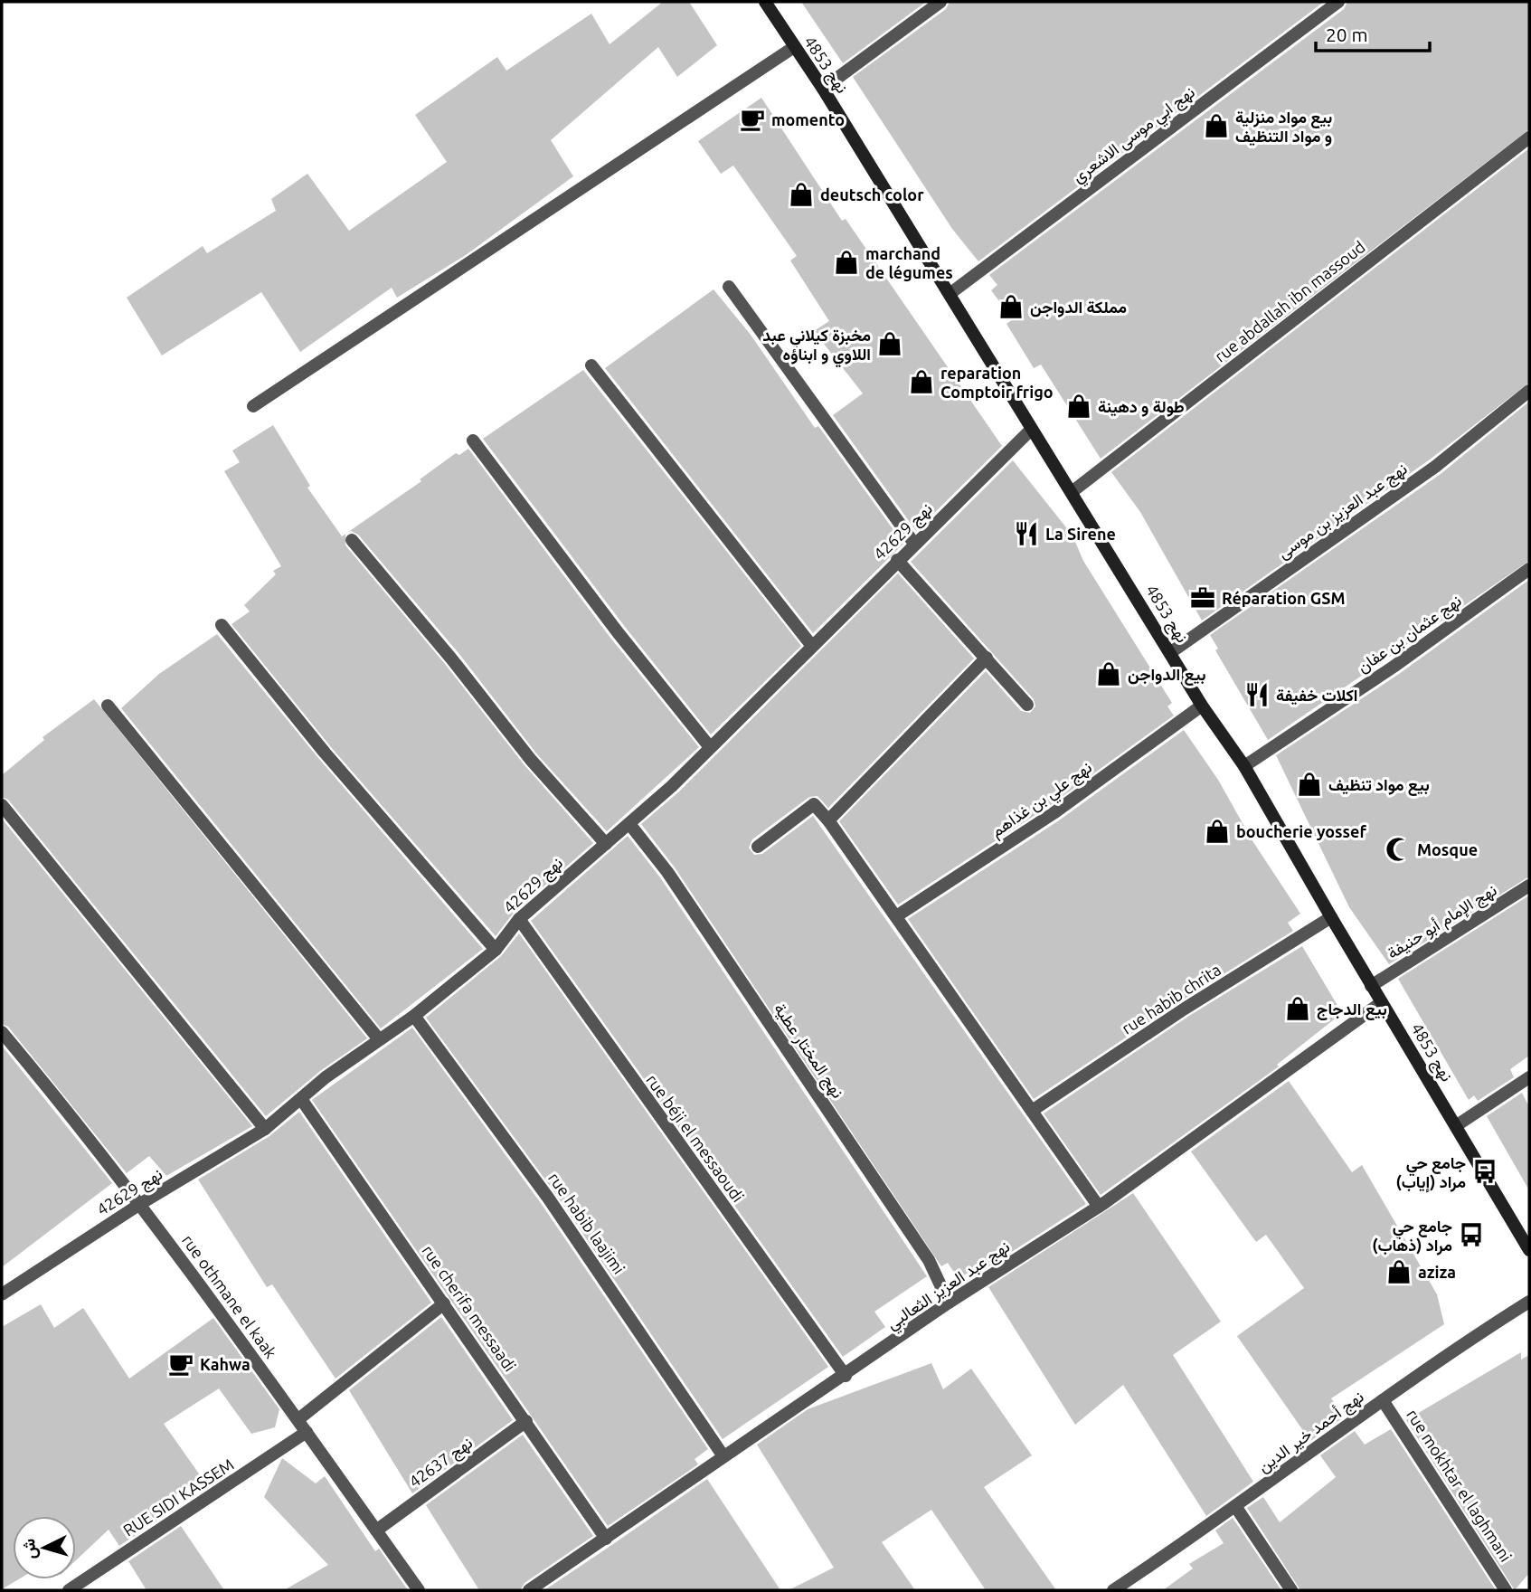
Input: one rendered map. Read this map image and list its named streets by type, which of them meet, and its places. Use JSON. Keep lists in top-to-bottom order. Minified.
{"streets":{"street":["نهج 4853","نهج ابي موسى الاشعري","rue abdallah ibn massoud","نهج عبد العزيز بن موسى","نهج 42629","نهج عثمان بن عفان","نهج علي بن غذاهم","نهج الإمام أبو حنيفة","rue habib chrita","نهج المختار عطية","rue béji el messaoudi","rue habib laajimi","نهج عبد العزيز الثعالبي","rue othmane el kaak","rue cherifa messaadi","نهج أحمد خير الدين","نهج 42637","rue mokhtar el laghmani","RUE SIDI KASSEM"]},"crossings":[["نهج 4853","نهج ابي موسى الاشعري"],["نهج 4853","rue abdallah ibn massoud"],["نهج 4853","نهج عبد العزيز بن موسى"],["نهج 4853","نهج 42629"],["نهج 4853","نهج عثمان بن عفان"],["نهج 4853","نهج علي بن غذاهم"],["نهج 4853","نهج الإمام أبو حنيفة"],["نهج 4853","rue habib chrita"],["نهج 4853","نهج عبد العزيز الثعالبي"],["نهج 42629","نهج المختار عطية"],["نهج 42629","rue béji el messaoudi"],["نهج 42629","rue habib laajimi"],["نهج 42629","rue othmane el kaak"],["نهج 42629","rue cherifa messaadi"],["نهج المختار عطية","نهج عبد العزيز الثعالبي"],["rue béji el messaoudi","نهج عبد العزيز الثعالبي"],["rue habib laajimi","نهج عبد العزيز الثعالبي"],["نهج عبد العزيز الثعالبي","rue cherifa messaadi"],["rue othmane el kaak","نهج 42637"],["rue othmane el kaak","RUE SIDI KASSEM"],["rue cherifa messaadi","نهج 42637"],["نهج أحمد خير الدين","rue mokhtar el laghmani"]],"places":{"cafe":["momento","Kahwa"],"shop":["بيع مواد منزلية و مواد التنظيف","deutsch color","marchand de légumes","مملكة الدواجن","مخبزة كيلاني عبد اللاوي و ابناؤه","reparation Comptoir frigo","طولة و دهينة","بيع الدواجن","بيع مواد تنظيف","boucherie yossef","بيع الدجاج","aziza"],"restaurant":["La Sirene","اكلات خفيفة"],"office":["Réparation GSM"],"mosque":["Mosque"],"bus stop":["جامع حي مراد (إياب)","جامع حي مراد (ذهاب)"]},"scale_bar":"20 m","north":"left"}
